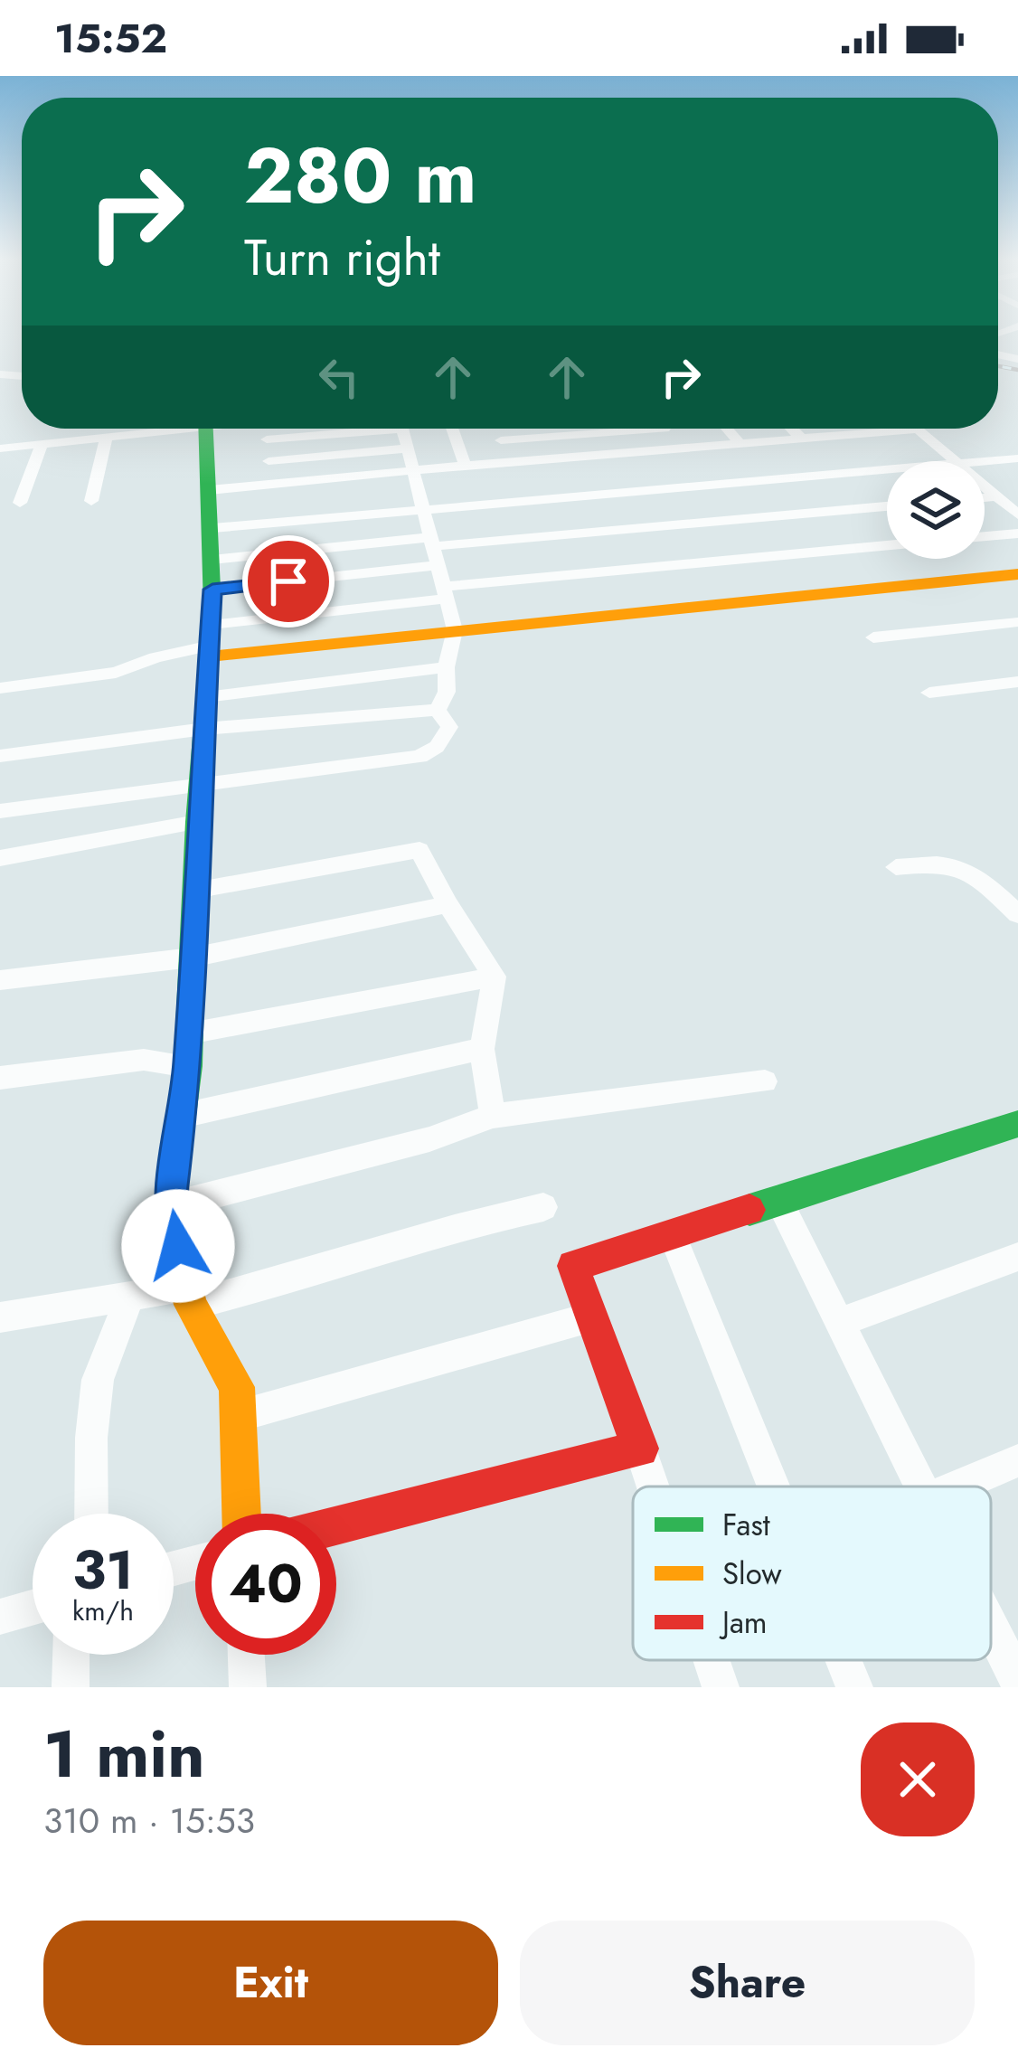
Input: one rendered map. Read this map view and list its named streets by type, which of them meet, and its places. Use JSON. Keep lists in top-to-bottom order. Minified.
{"legend":["Fast","Slow","Jam"],"page":{"status":"15:52","turn":["280 m","Turn right"],"speed":"31 km/h","limit":"40","heading":["1 min","310 m · 15:53"],"buttons":["Exit","Share"]}}
